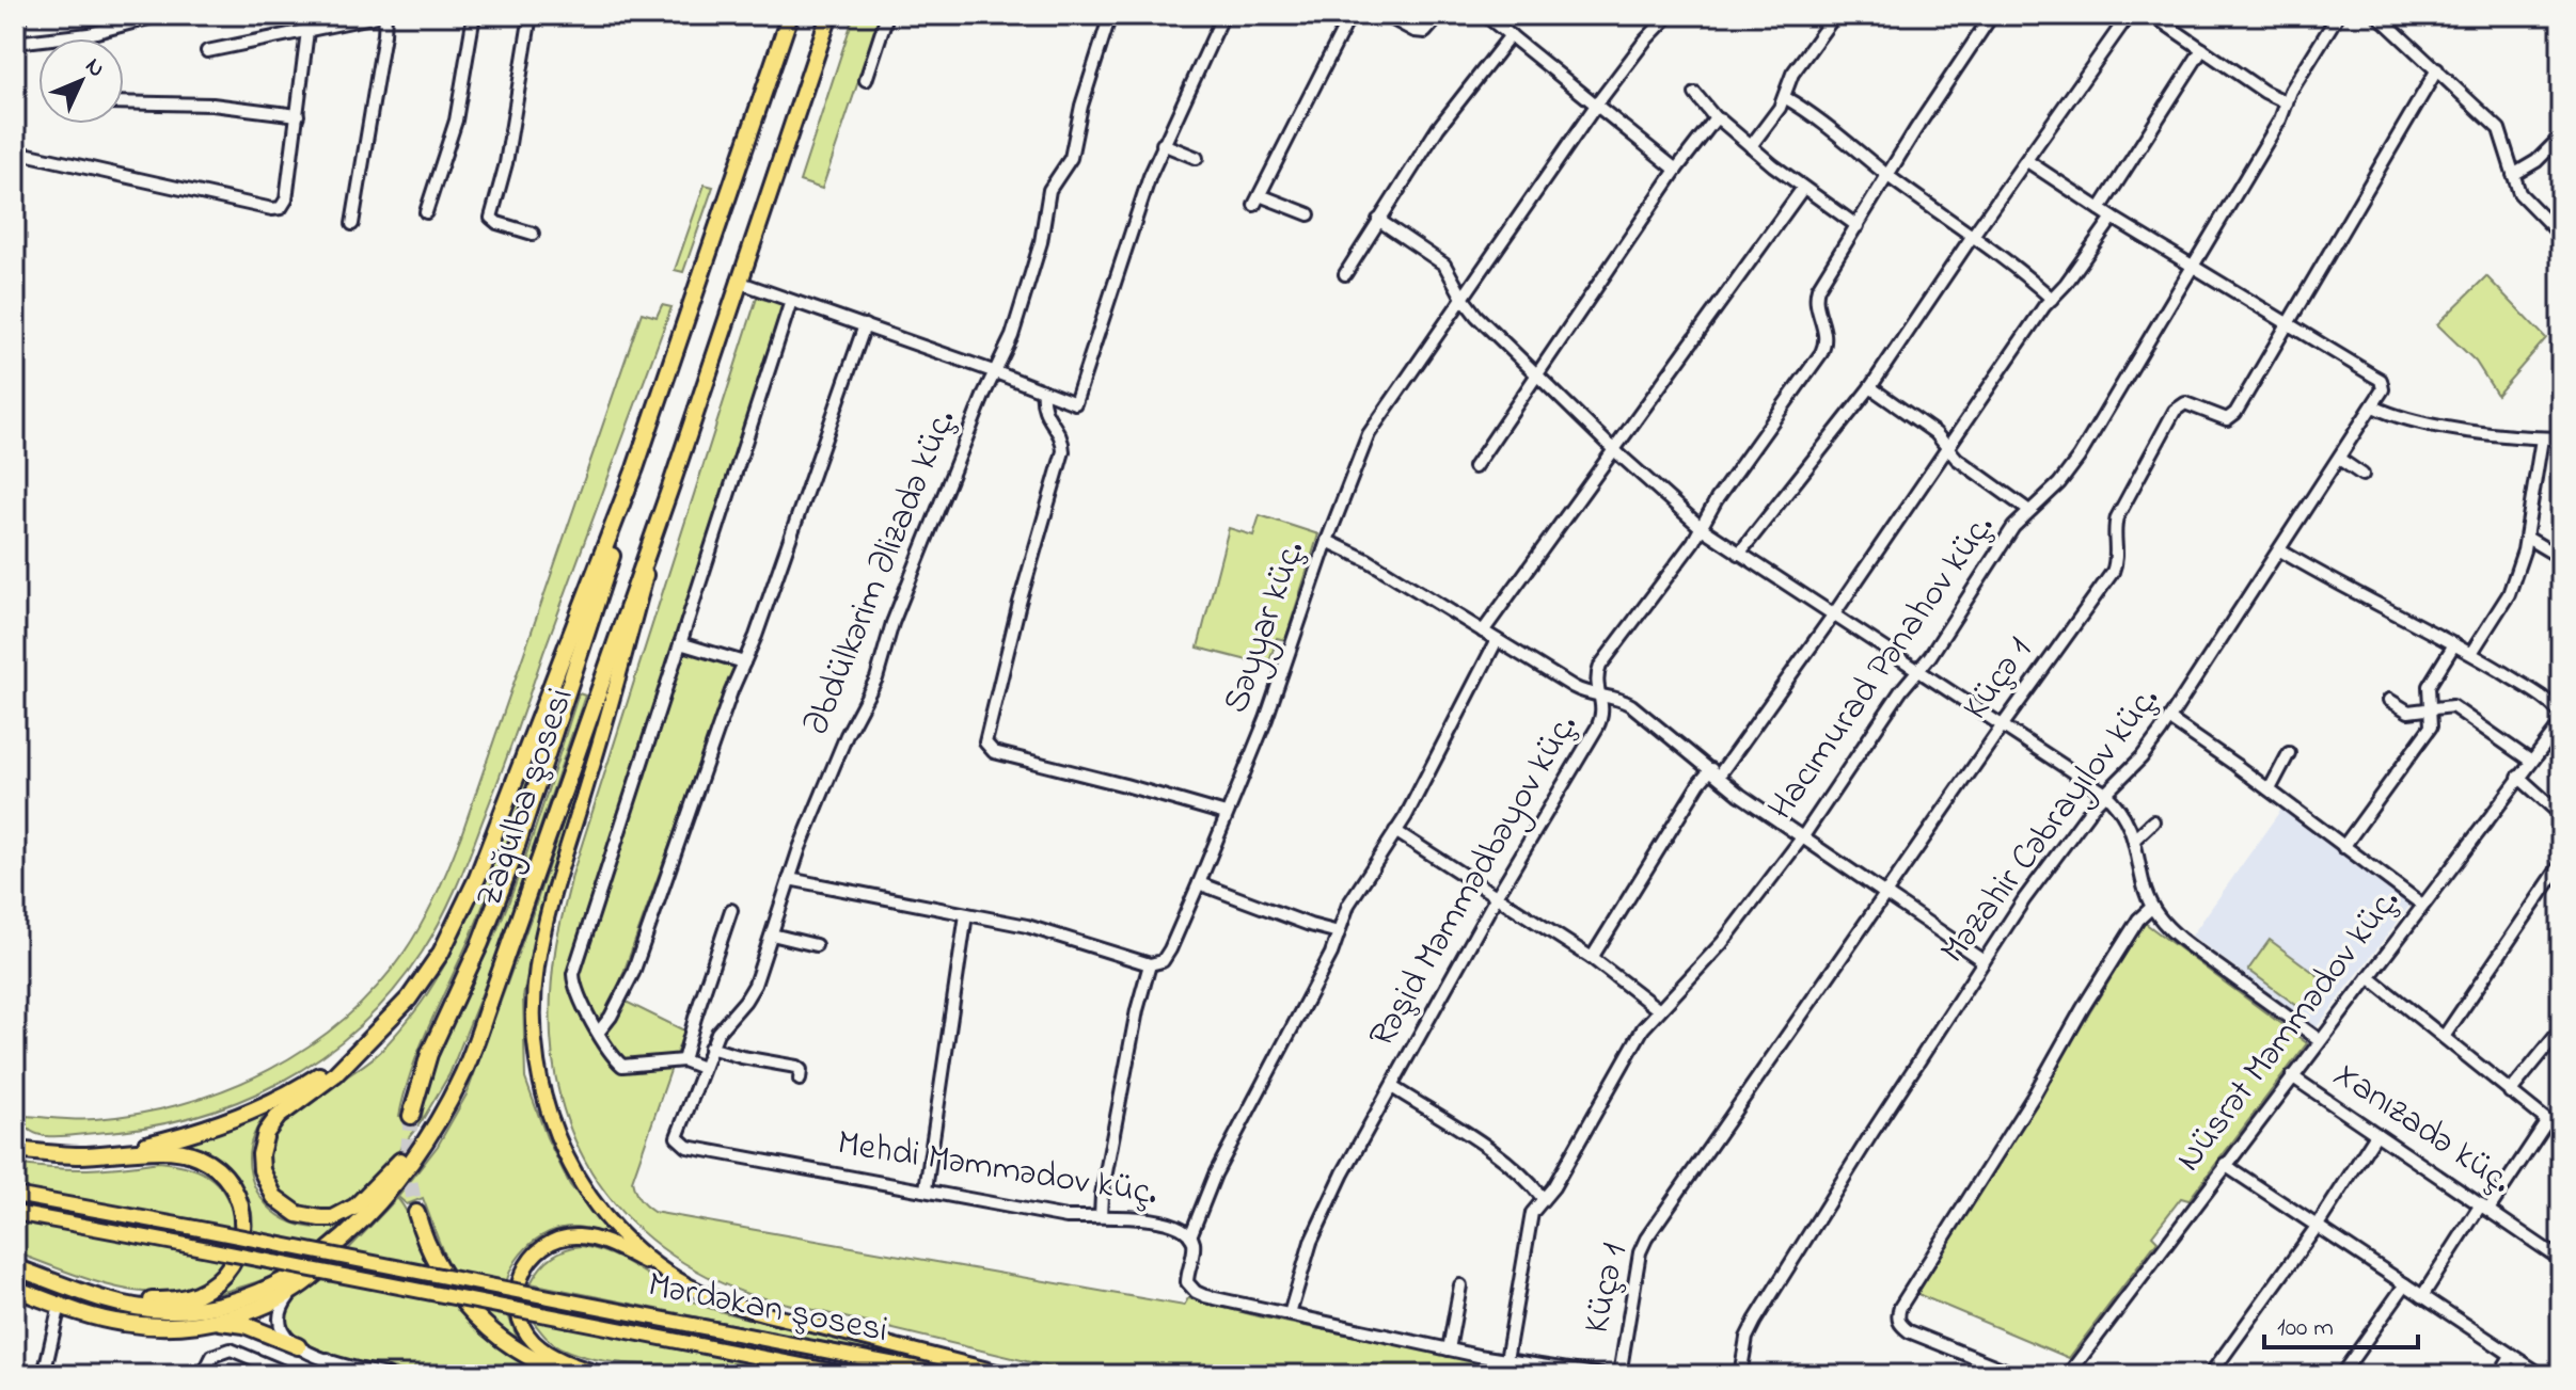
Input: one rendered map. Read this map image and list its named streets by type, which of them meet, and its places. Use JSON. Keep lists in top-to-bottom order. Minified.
{"streets":{"highway":["Zağulba şosesi"],"main road":["Mərdəkan şosesi"],"street":["Əbdülkərim Əlizadə küç.","Səyyar küç.","Hacımurad Pənahov küç.","Küçə 1","Məzahir Cəbrayılov küç.","Rəşid Məmmədbəyov küç.","Nüsrət Məmmədov küç.","Xanızadə küç.","Mehdi Məmmədov küç."]},"crossings":[["Əbdülkərim Əlizadə küç.","Mehdi Məmmədov küç."],["Hacımurad Pənahov küç.","Mehdi Məmmədov küç."],["Rəşid Məmmədbəyov küç.","Mehdi Məmmədov küç."],["Nüsrət Məmmədov küç.","Xanızadə küç."]],"scale_bar":"100 m","north":"top right"}
